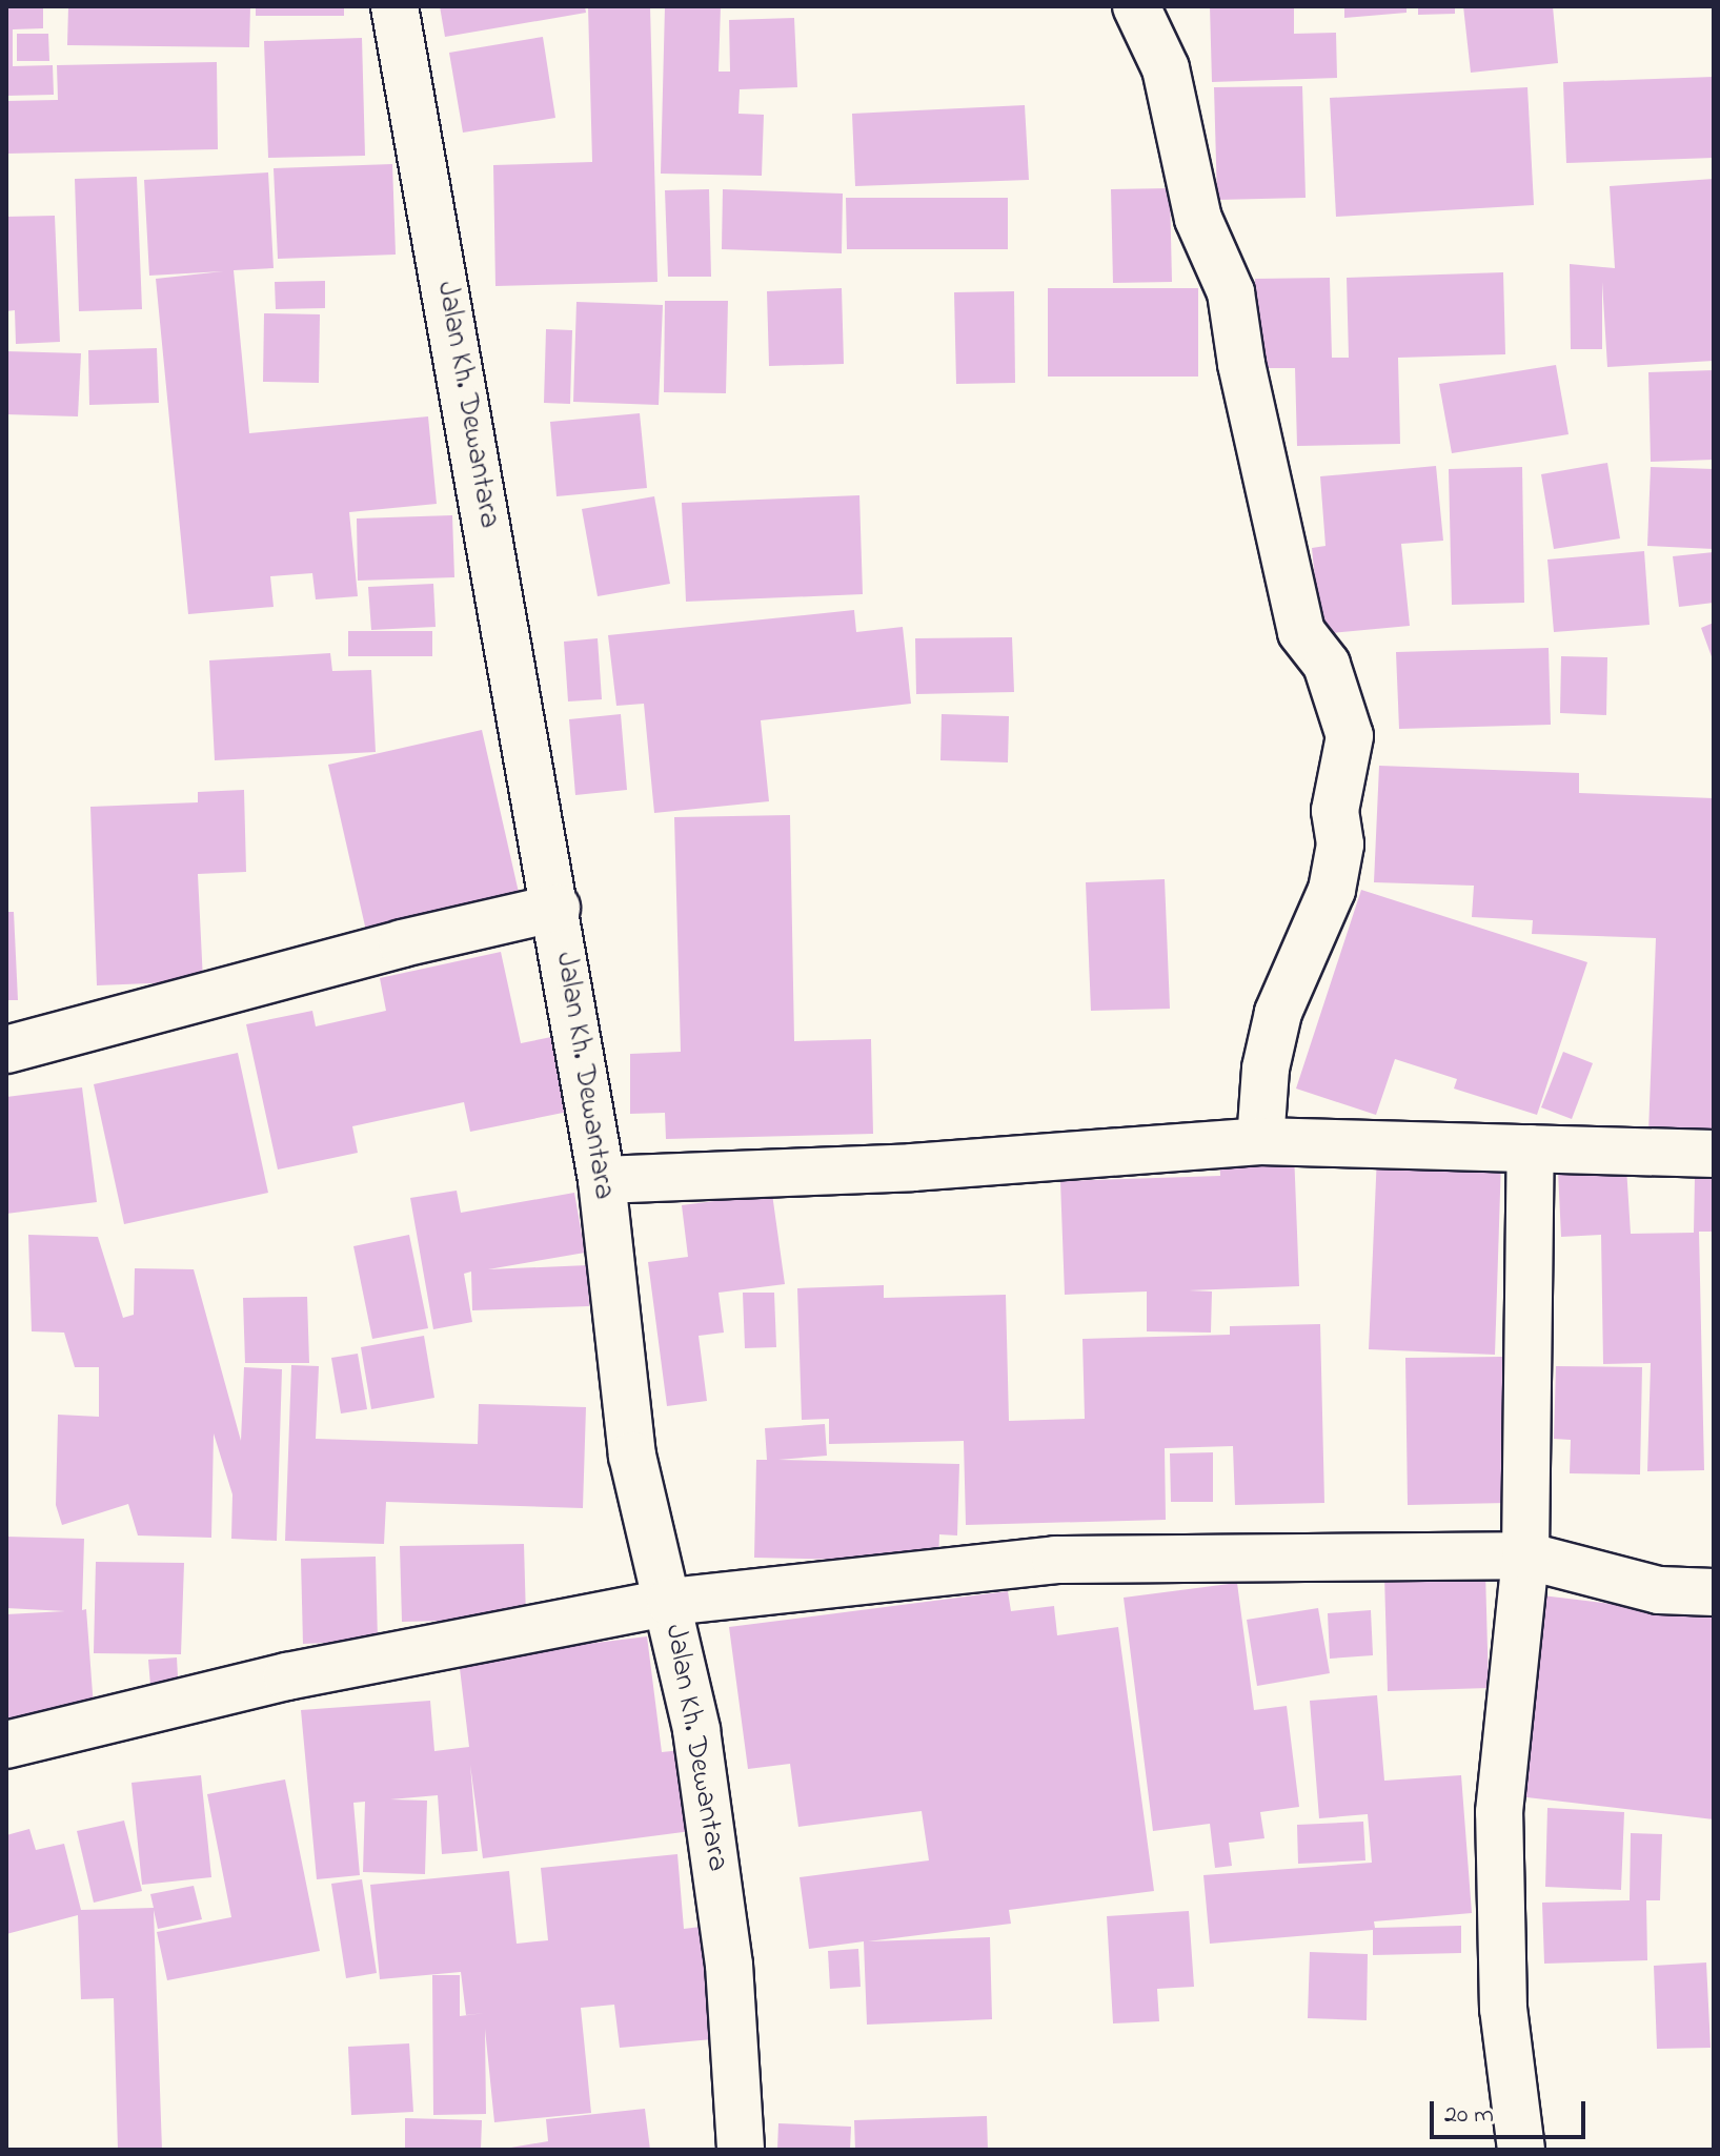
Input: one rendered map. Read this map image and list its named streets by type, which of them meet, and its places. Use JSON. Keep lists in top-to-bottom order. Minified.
{"streets":{"street":["Jalan Kh. Dewantara"]},"scale_bar":"20 m"}
